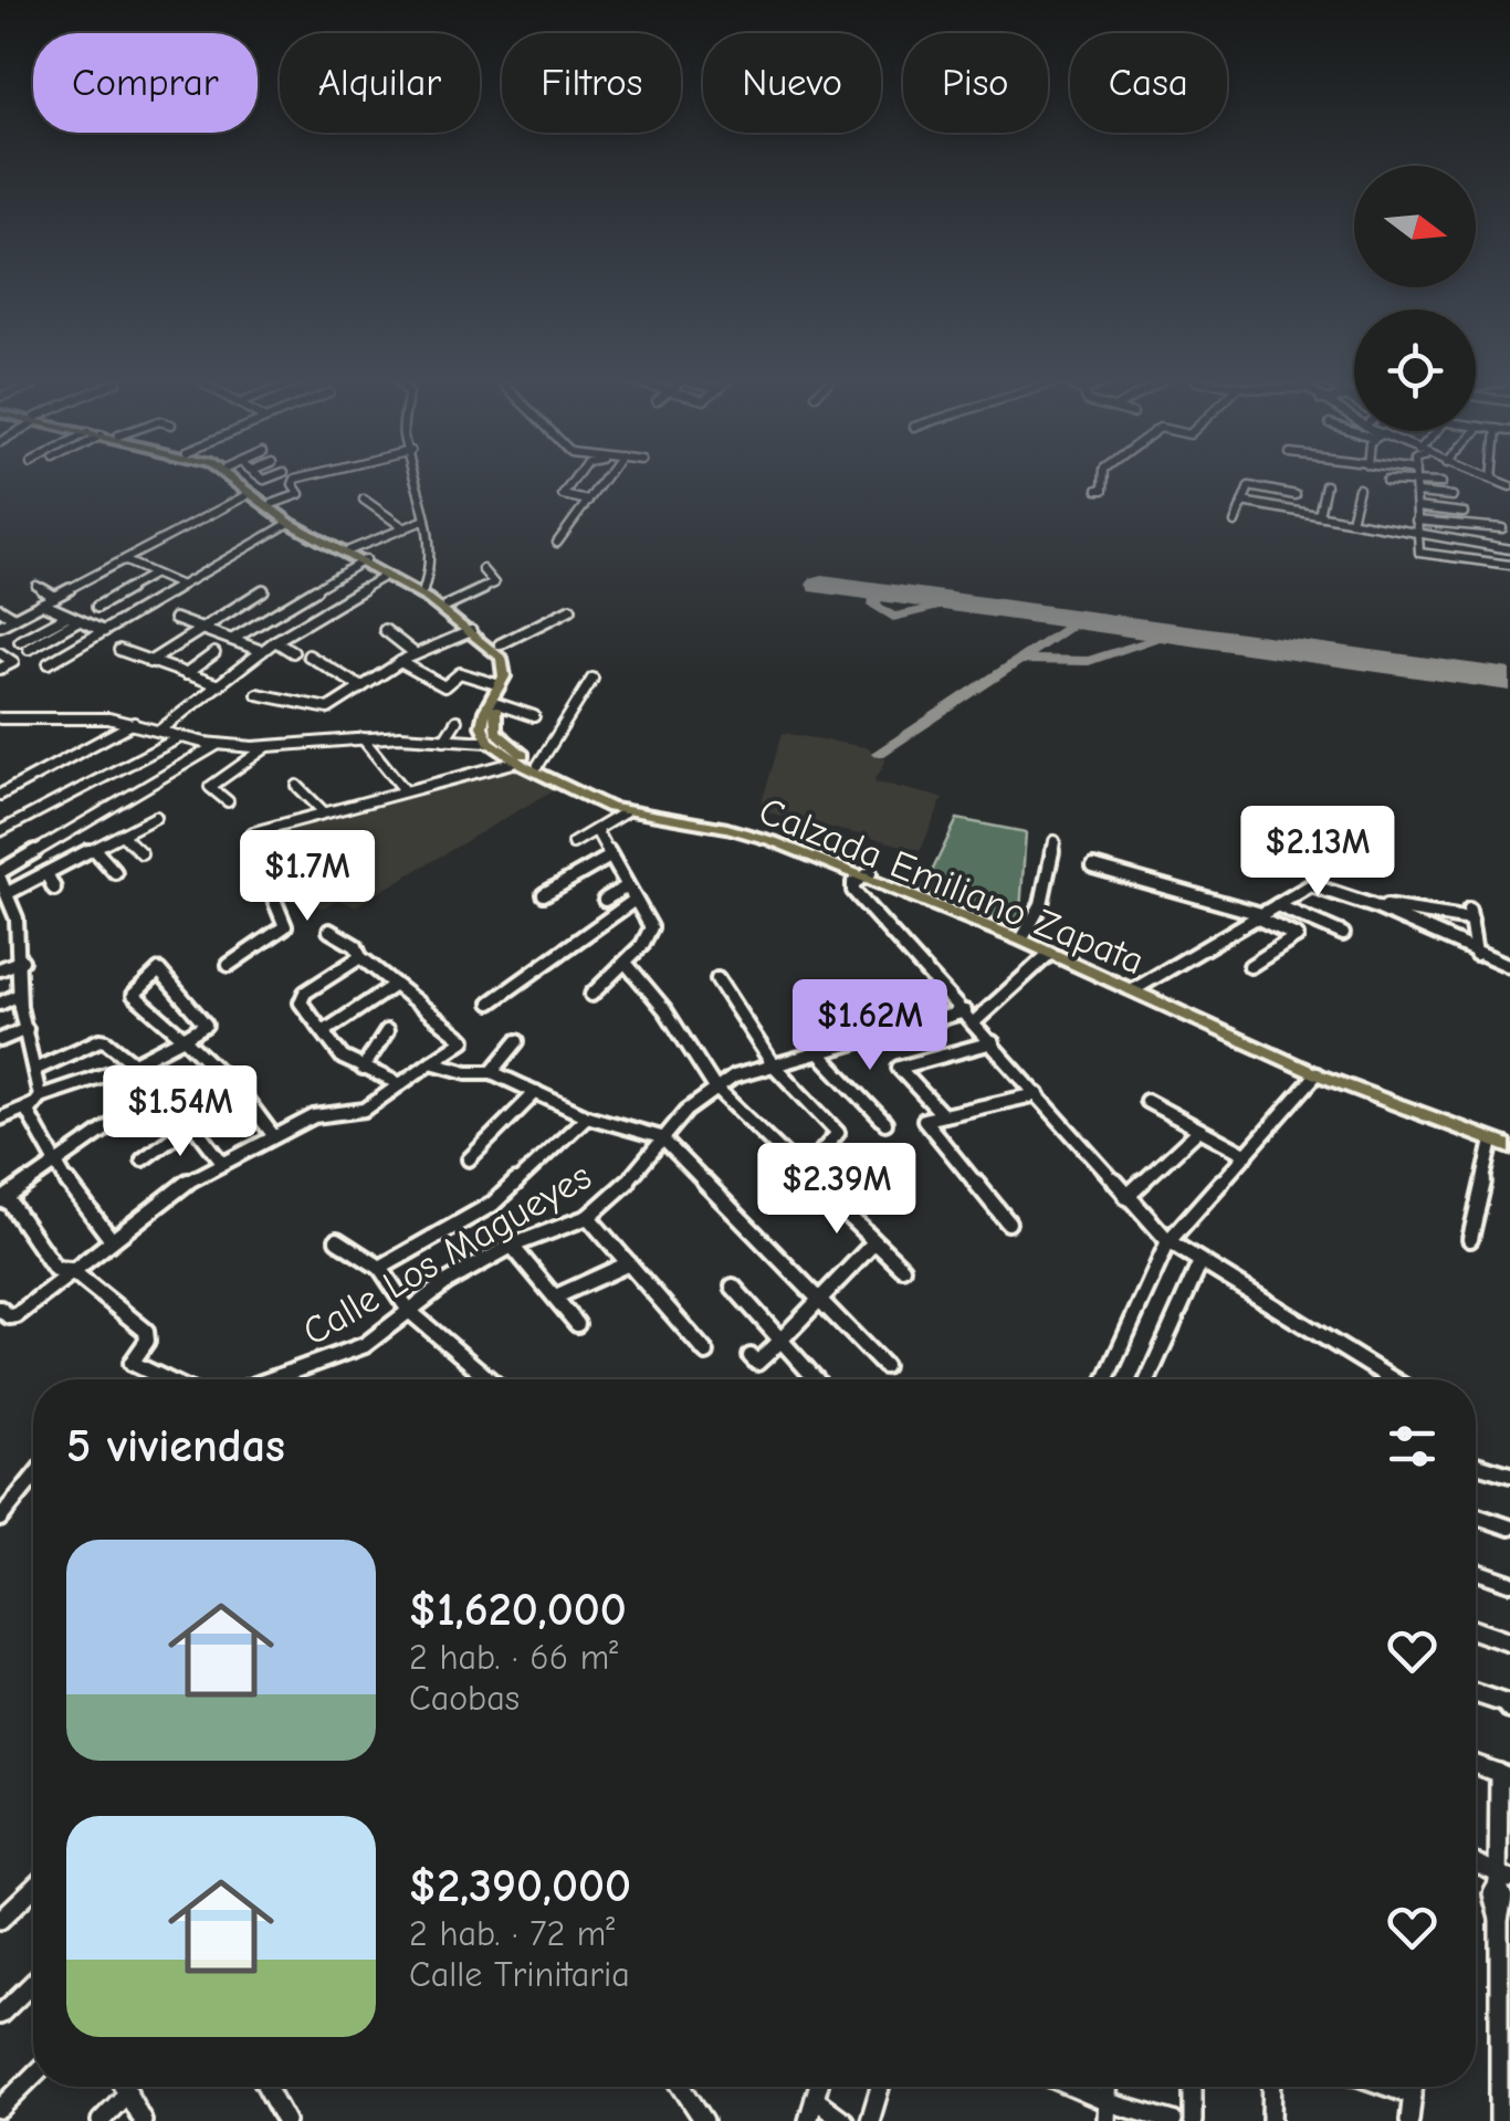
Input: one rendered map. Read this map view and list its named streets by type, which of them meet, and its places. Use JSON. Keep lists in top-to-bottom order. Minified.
{"streets":{"main road":["Calzada Emiliano Zapata"],"street":["Calle Los Magueyes"]},"north":"right","page":{"chip":["Comprar","Alquilar","Filtros","Nuevo","Piso","Casa"],"price":["$2.13M","$1.7M","$1.62M","$1.54M","$2.39M"],"heading":"5 viviendas","list":[{"name":"$1,620,000","note":"2 hab. · 66 m² · Caobas"},{"name":"$2,390,000","note":"2 hab. · 72 m² · Calle Trinitaria"}]}}
